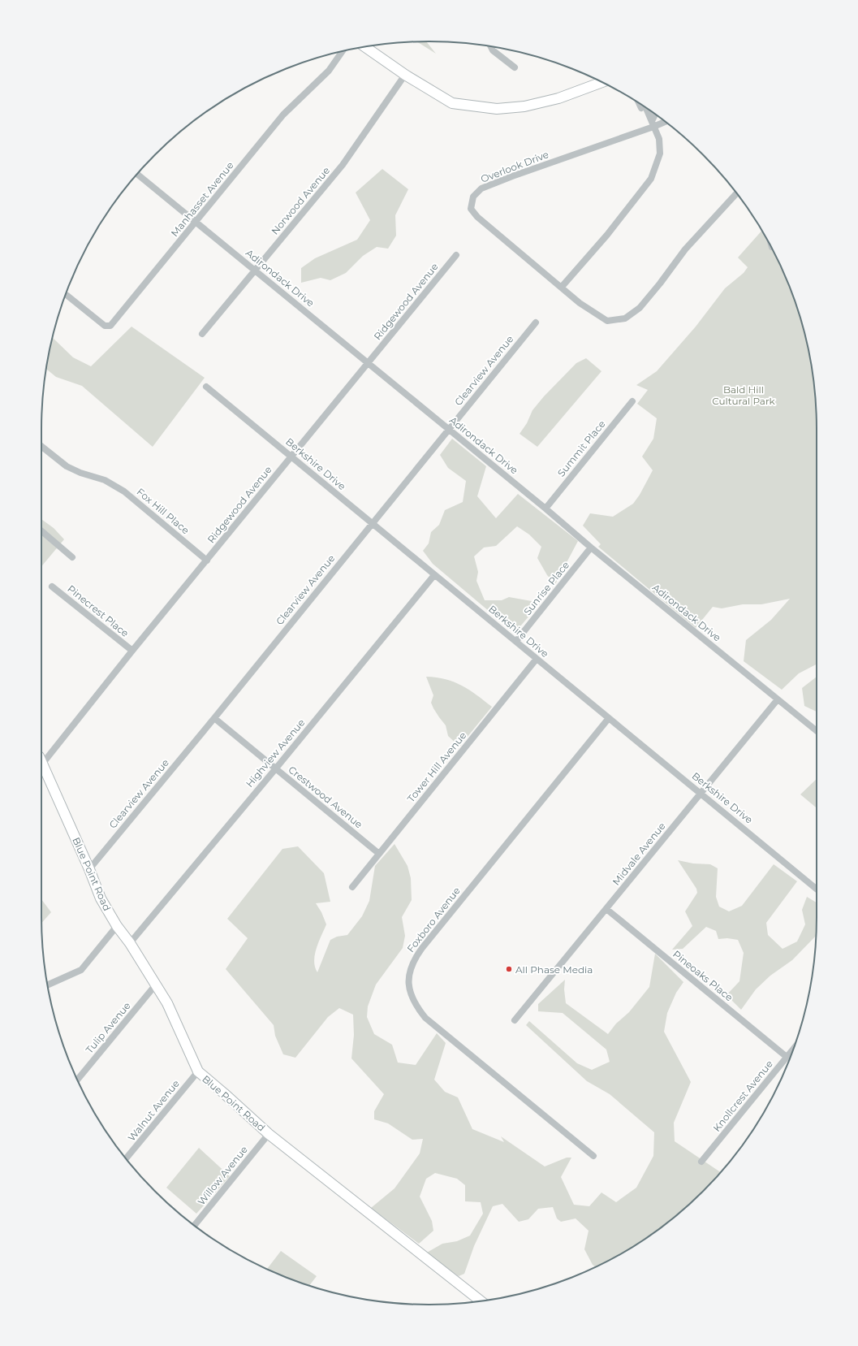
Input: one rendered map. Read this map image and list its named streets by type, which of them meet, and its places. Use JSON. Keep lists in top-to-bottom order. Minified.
{"streets":{"street":["Overlook Drive","Manhasset Avenue","Norwood Avenue","Adirondack Drive","Ridgewood Avenue","Clearview Avenue","Summit Place","Berkshire Drive","Fox Hill Place","Sunrise Place","Pinecrest Place","Highview Avenue","Tower Hill Avenue","Crestwood Avenue","Midvale Avenue","Blue Point Road","Foxboro Avenue","Pineoaks Place","Tulip Avenue","Knollcrest Avenue","Walnut Avenue","Willow Avenue"]},"crossings":[["Manhasset Avenue","Adirondack Drive"],["Norwood Avenue","Adirondack Drive"],["Adirondack Drive","Ridgewood Avenue"],["Adirondack Drive","Clearview Avenue"],["Adirondack Drive","Summit Place"],["Adirondack Drive","Sunrise Place"],["Adirondack Drive","Midvale Avenue"],["Ridgewood Avenue","Berkshire Drive"],["Ridgewood Avenue","Fox Hill Place"],["Ridgewood Avenue","Pinecrest Place"],["Clearview Avenue","Berkshire Drive"],["Clearview Avenue","Crestwood Avenue"],["Clearview Avenue","Blue Point Road"],["Berkshire Drive","Sunrise Place"],["Berkshire Drive","Highview Avenue"],["Berkshire Drive","Tower Hill Avenue"],["Berkshire Drive","Midvale Avenue"],["Berkshire Drive","Foxboro Avenue"],["Highview Avenue","Crestwood Avenue"],["Highview Avenue","Blue Point Road"],["Tower Hill Avenue","Crestwood Avenue"],["Midvale Avenue","Pineoaks Place"],["Blue Point Road","Tulip Avenue"],["Blue Point Road","Walnut Avenue"],["Blue Point Road","Willow Avenue"],["Pineoaks Place","Knollcrest Avenue"]],"parks":["Bald Hill Cultural Park"],"places":["All Phase Media"]}
